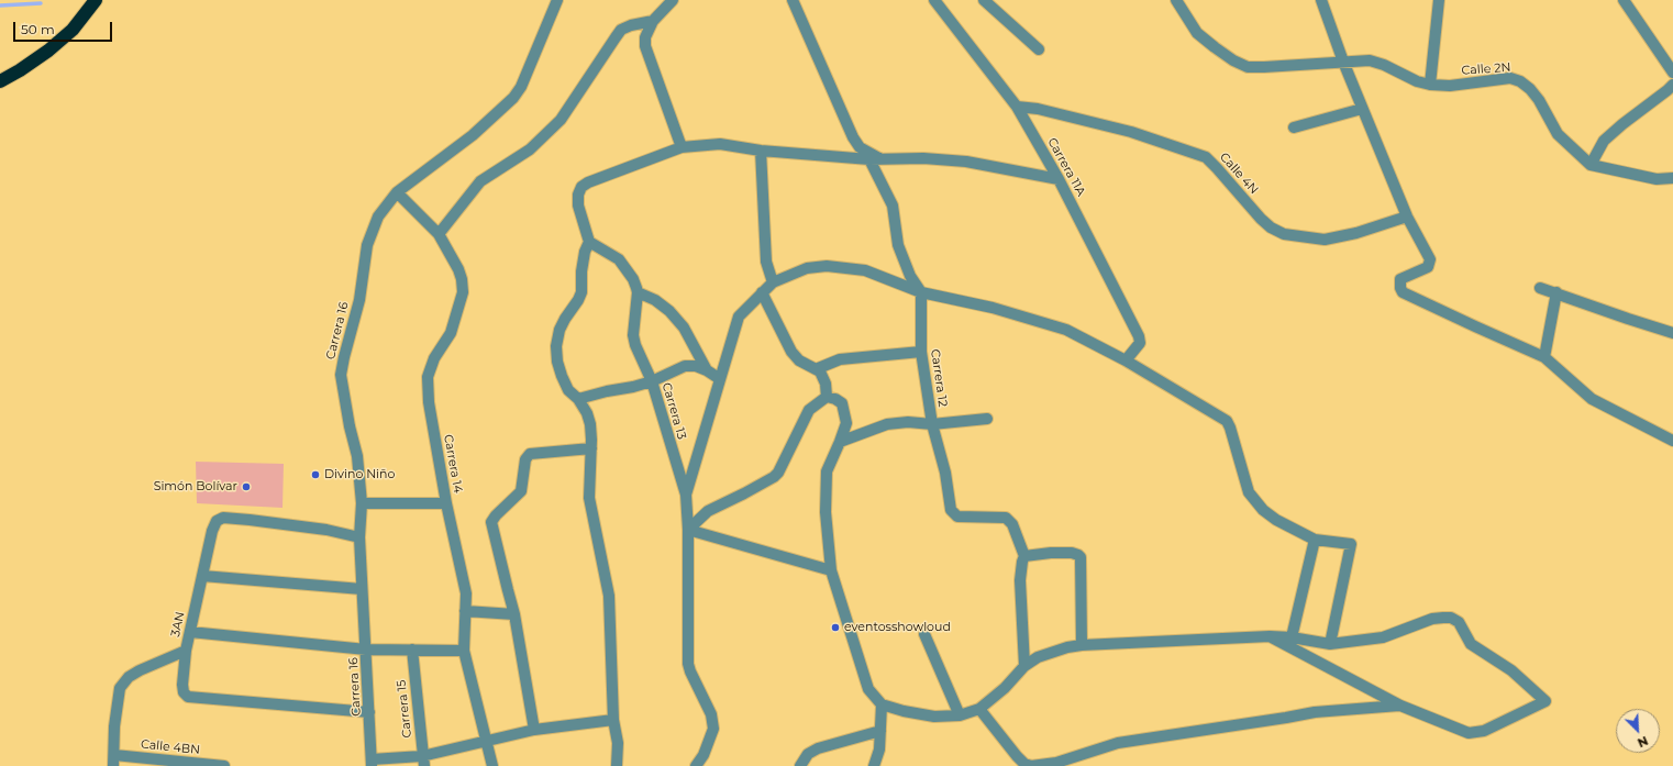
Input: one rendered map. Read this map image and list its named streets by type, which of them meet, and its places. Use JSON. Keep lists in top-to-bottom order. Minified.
{"streets":{"street":["Calle 2N","Carrera 11A","Calle 4N","Carrera 16","Carrera 12","Carrera 13","Carrera 14","3AN","Carrera 15","Calle 4BN"]},"crossings":[["Carrera 11A","Calle 4N"],["Carrera 16","Carrera 14"],["Carrera 16","3AN"]],"places":["Divino Niño","Simón Bolívar","eventosshowloud"],"scale_bar":"50 m","north":"bottom right"}
